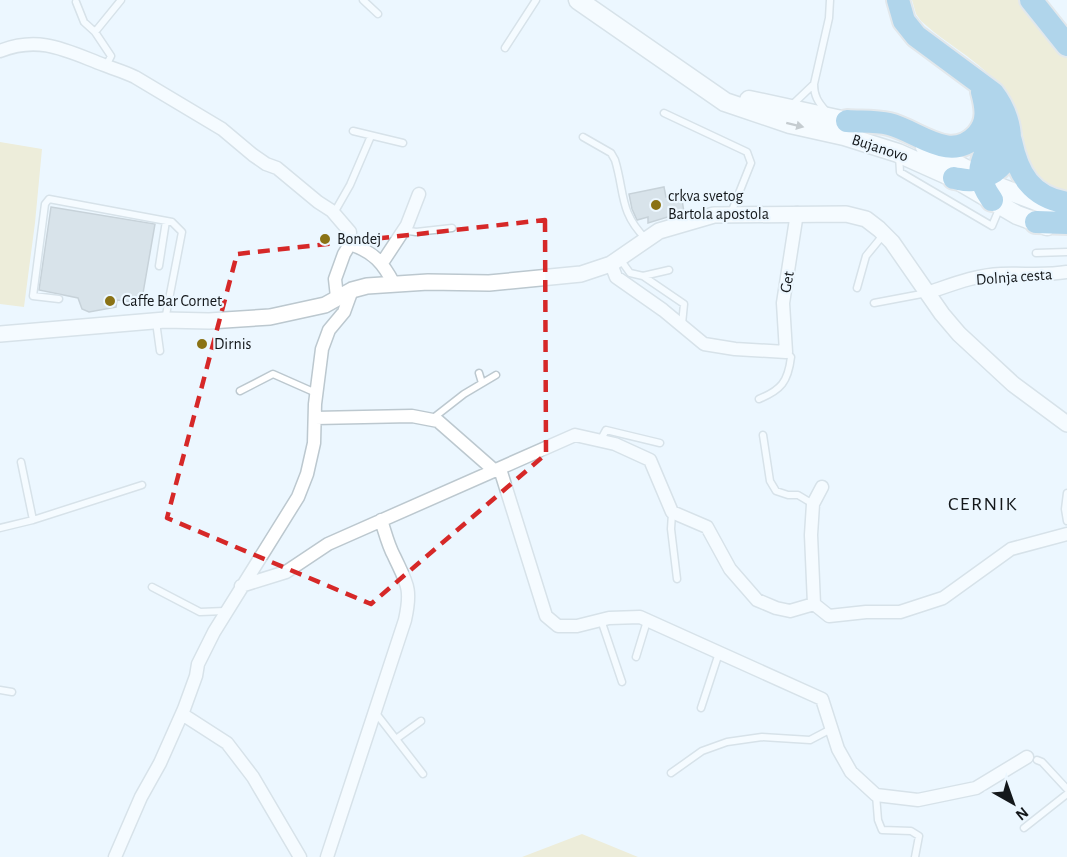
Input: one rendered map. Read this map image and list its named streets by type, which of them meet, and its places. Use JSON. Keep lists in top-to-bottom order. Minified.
{"streets":{"main road":["Bujanovo"],"street":["Dolnja cesta","Get"]},"districts":["CERNIK"],"places":["crkva svetog Bartola apostola","Bondej","Caffe Bar Cornet","Dirnis"],"north":"bottom right"}
